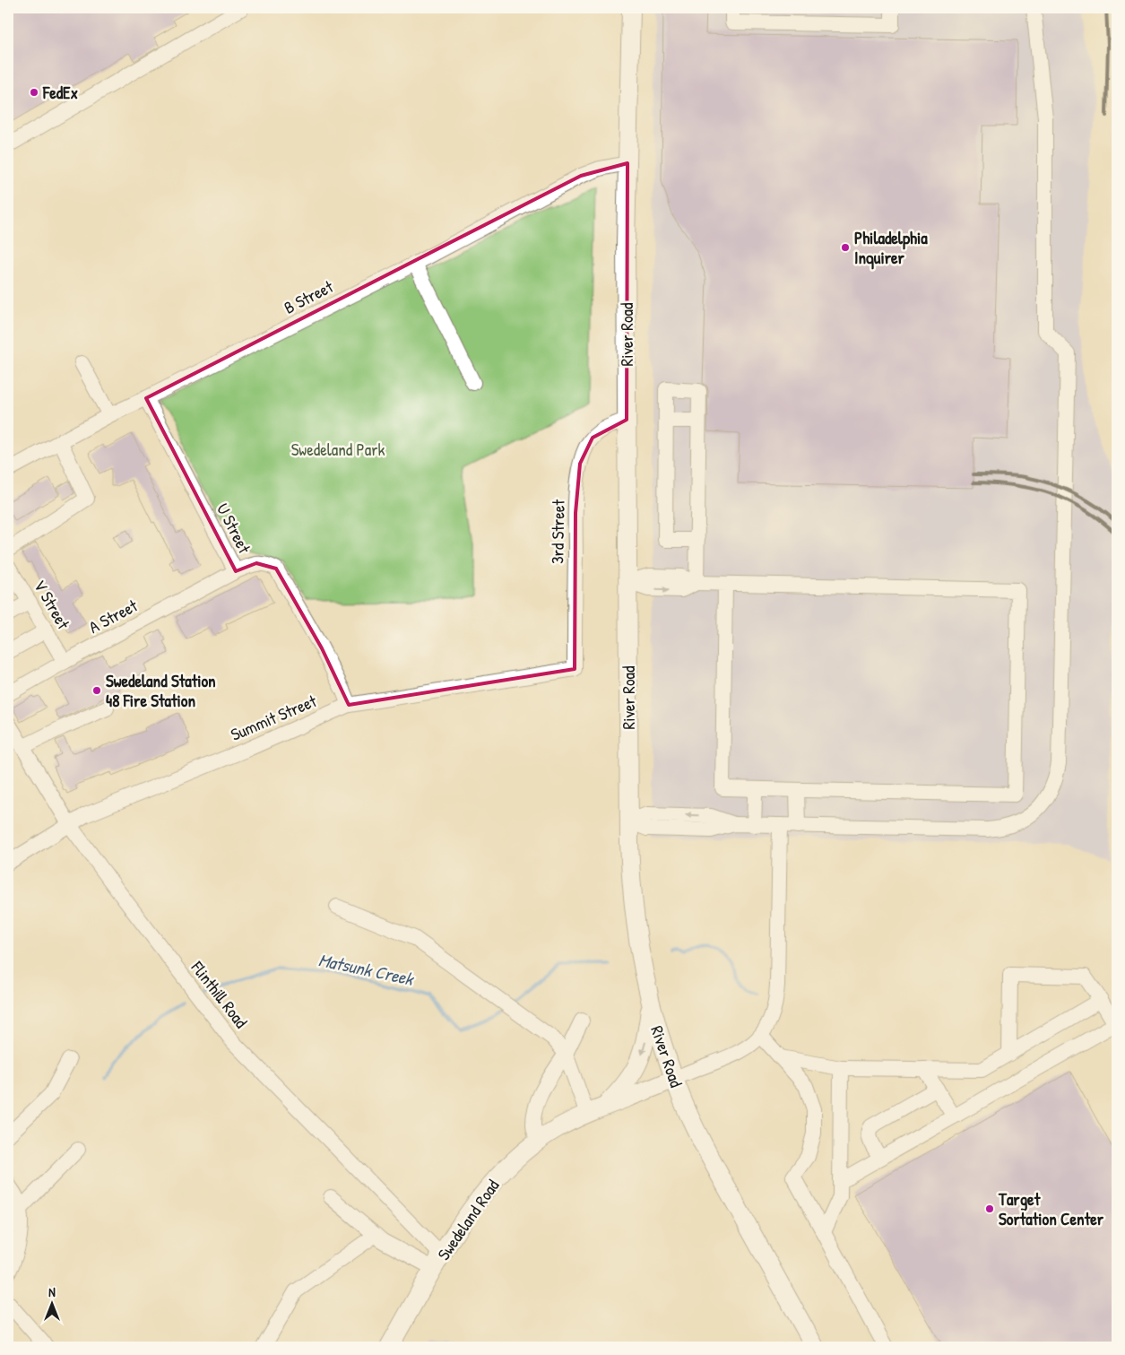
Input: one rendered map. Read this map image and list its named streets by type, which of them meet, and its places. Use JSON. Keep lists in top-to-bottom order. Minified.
{"streets":{"main road":["River Road","Swedeland Road"],"street":["B Street","U Street","3rd Street","V Street","A Street","Summit Street","Flinthill Road"]},"crossings":[["B Street","River Road"],["B Street","U Street"],["River Road","3rd Street"],["River Road","Swedeland Road"],["U Street","A Street"],["U Street","Summit Street"],["3rd Street","Summit Street"],["V Street","A Street"],["Summit Street","Flinthill Road"],["Flinthill Road","Swedeland Road"]],"water":["Matsunk Creek"],"parks":["Swedeland Park"],"places":["FedEx","Philadelphia Inquirer","Swedeland Station 48 Fire Station","Target Sortation Center"],"north":"top"}
